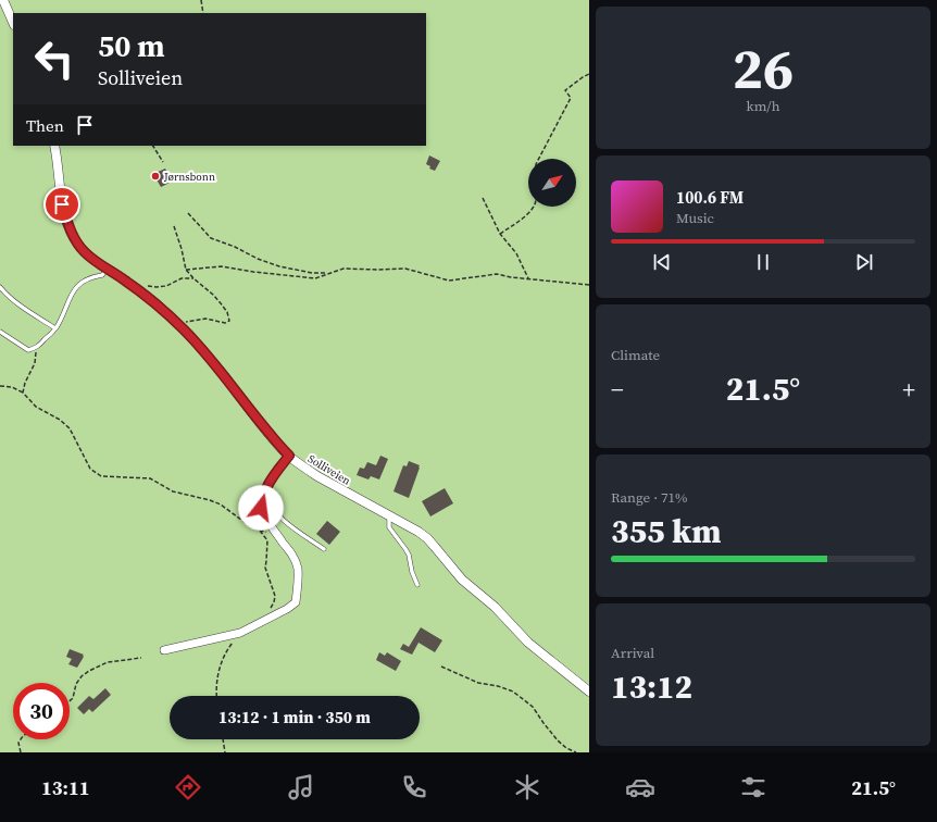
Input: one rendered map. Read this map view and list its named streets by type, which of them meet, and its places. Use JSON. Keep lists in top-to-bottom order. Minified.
{"streets":{"street":["Solliveien"]},"places":["Jørnsbonn"],"north":"top right","page":{"tile":[["26","km/h"],"Climate",["Range · 71%","355 km"],["Arrival","13:12"]],"turn":["50 m","Solliveien"],"then":"Then","song":["100.6 FM","Music"],"heat":["−","21.5°","+"],"limit":"30","trip":"13:12 · 1 min · 350 m","tabs":["13:11","21.5°"]}}
